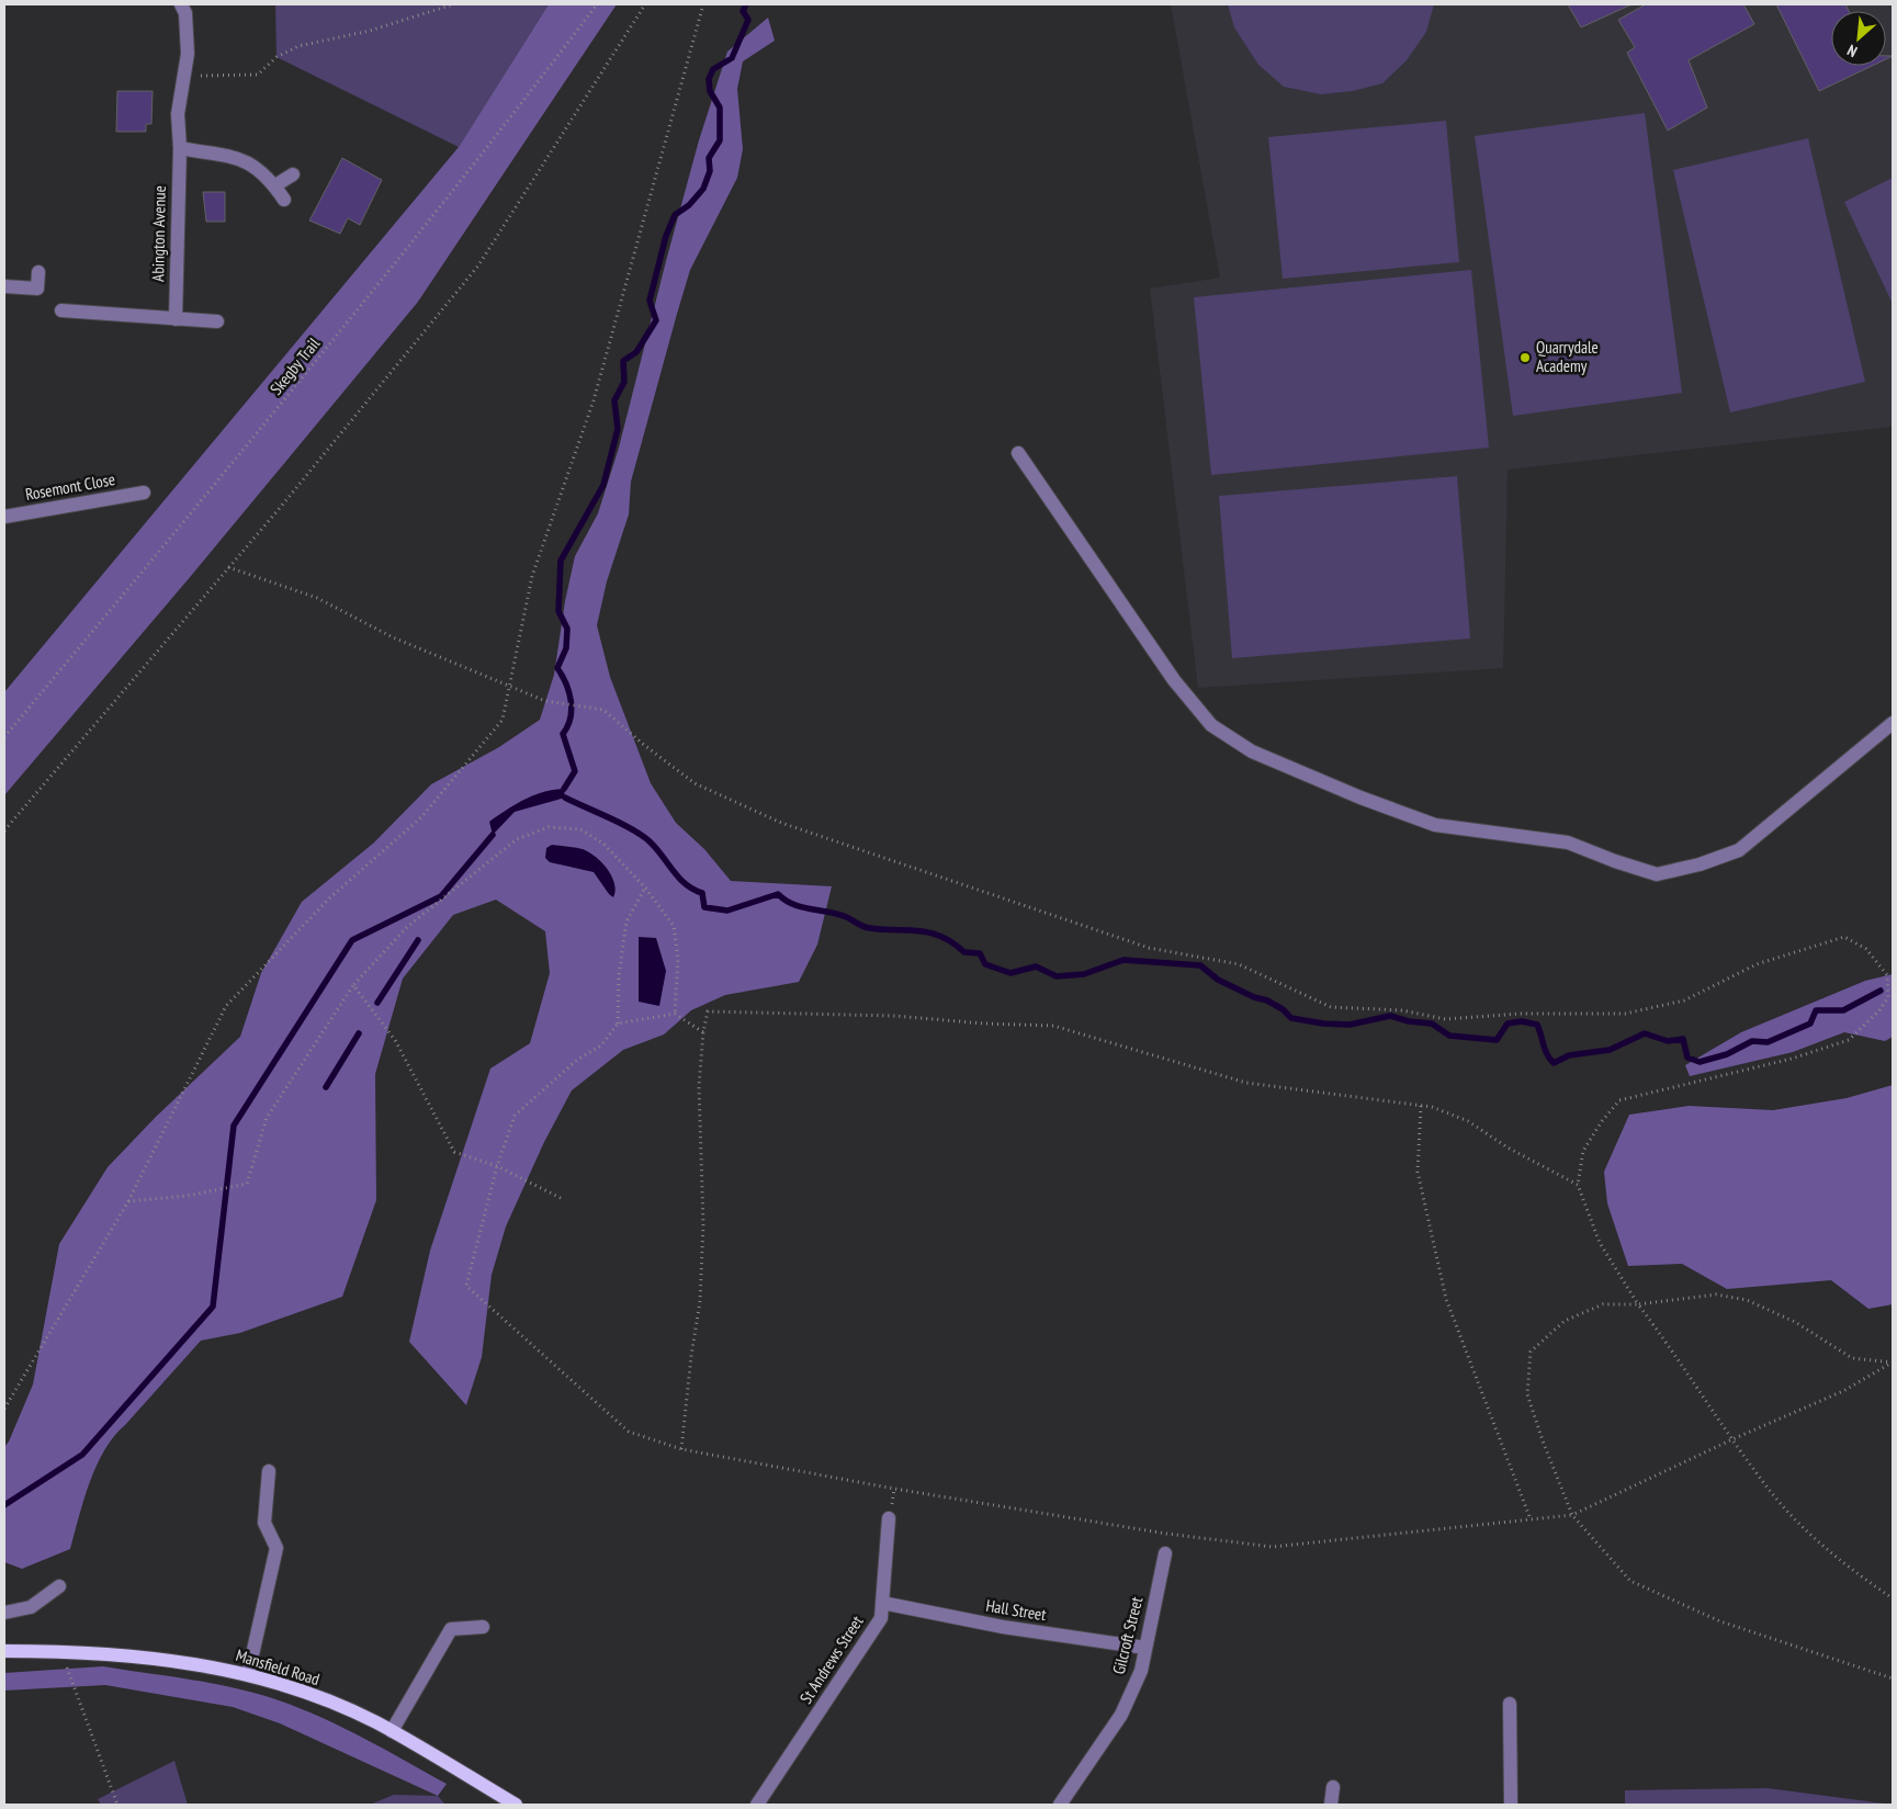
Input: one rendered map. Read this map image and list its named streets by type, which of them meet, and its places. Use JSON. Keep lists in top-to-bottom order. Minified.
{"streets":{"main road":["Mansfield Road"],"street":["Abington Avenue","Rosemont Close","Hall Street","Gilcroft Street","St Andrews Street"],"path":["Skegby Trail"]},"crossings":[["Hall Street","Gilcroft Street"],["Hall Street","St Andrews Street"]],"places":["Quarrydale Academy"],"north":"bottom left"}
